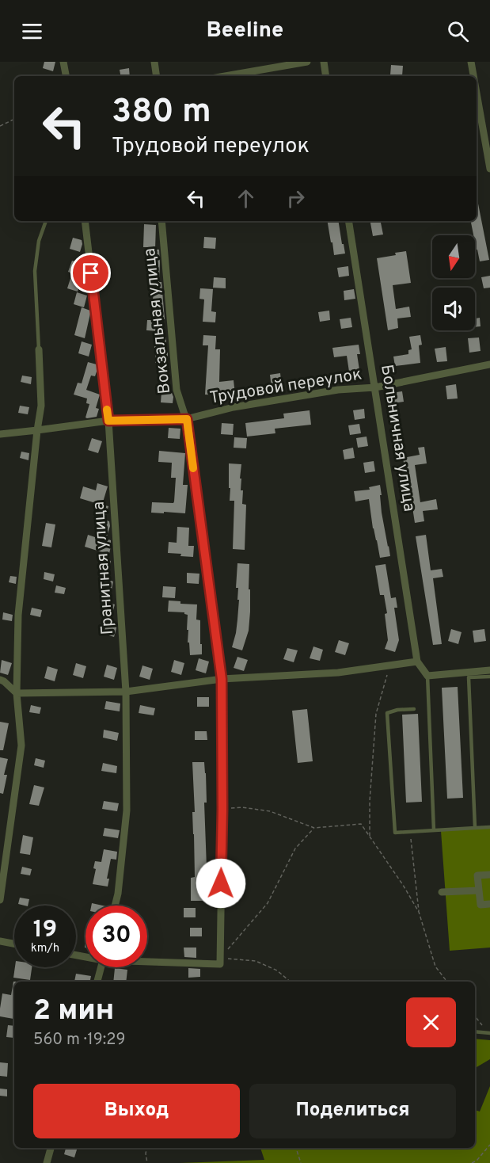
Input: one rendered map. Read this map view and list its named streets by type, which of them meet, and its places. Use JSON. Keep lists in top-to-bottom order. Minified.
{"streets":{"street":["Вокзальная улица","Трудовой переулок","Больничная улица","Гранитная улица"]},"crossings":[["Вокзальная улица","Трудовой переулок"],["Трудовой переулок","Больничная улица"],["Трудовой переулок","Гранитная улица"]],"north":"bottom","page":{"header":"Beeline","turn":["380 m","Трудовой переулок"],"speed":"19 km/h","limit":"30","heading":["2 мин","560 m · 19:29"],"buttons":["Выход","Поделиться"]}}
